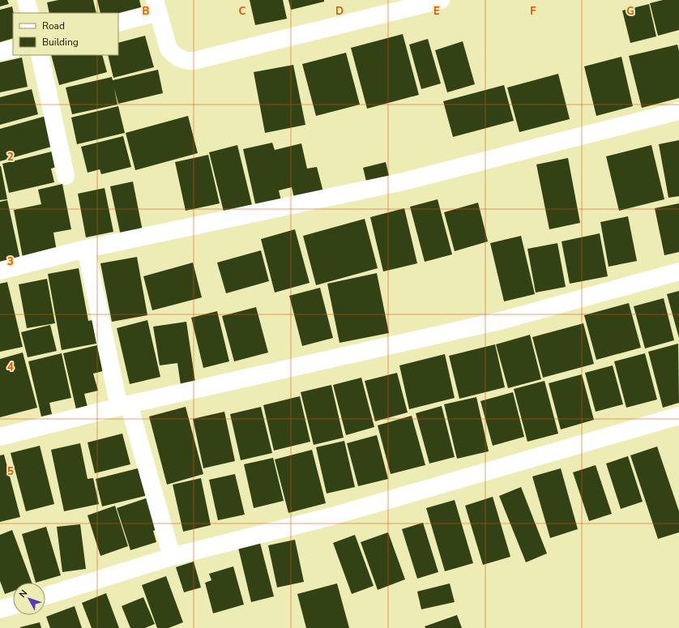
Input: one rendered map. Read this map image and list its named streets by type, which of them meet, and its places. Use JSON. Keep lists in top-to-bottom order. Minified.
{"legend":["Road","Building"],"north":"top left","grid":{"columns":["B","C","D","E","F","G"],"rows":["2","3","4","5"]}}
